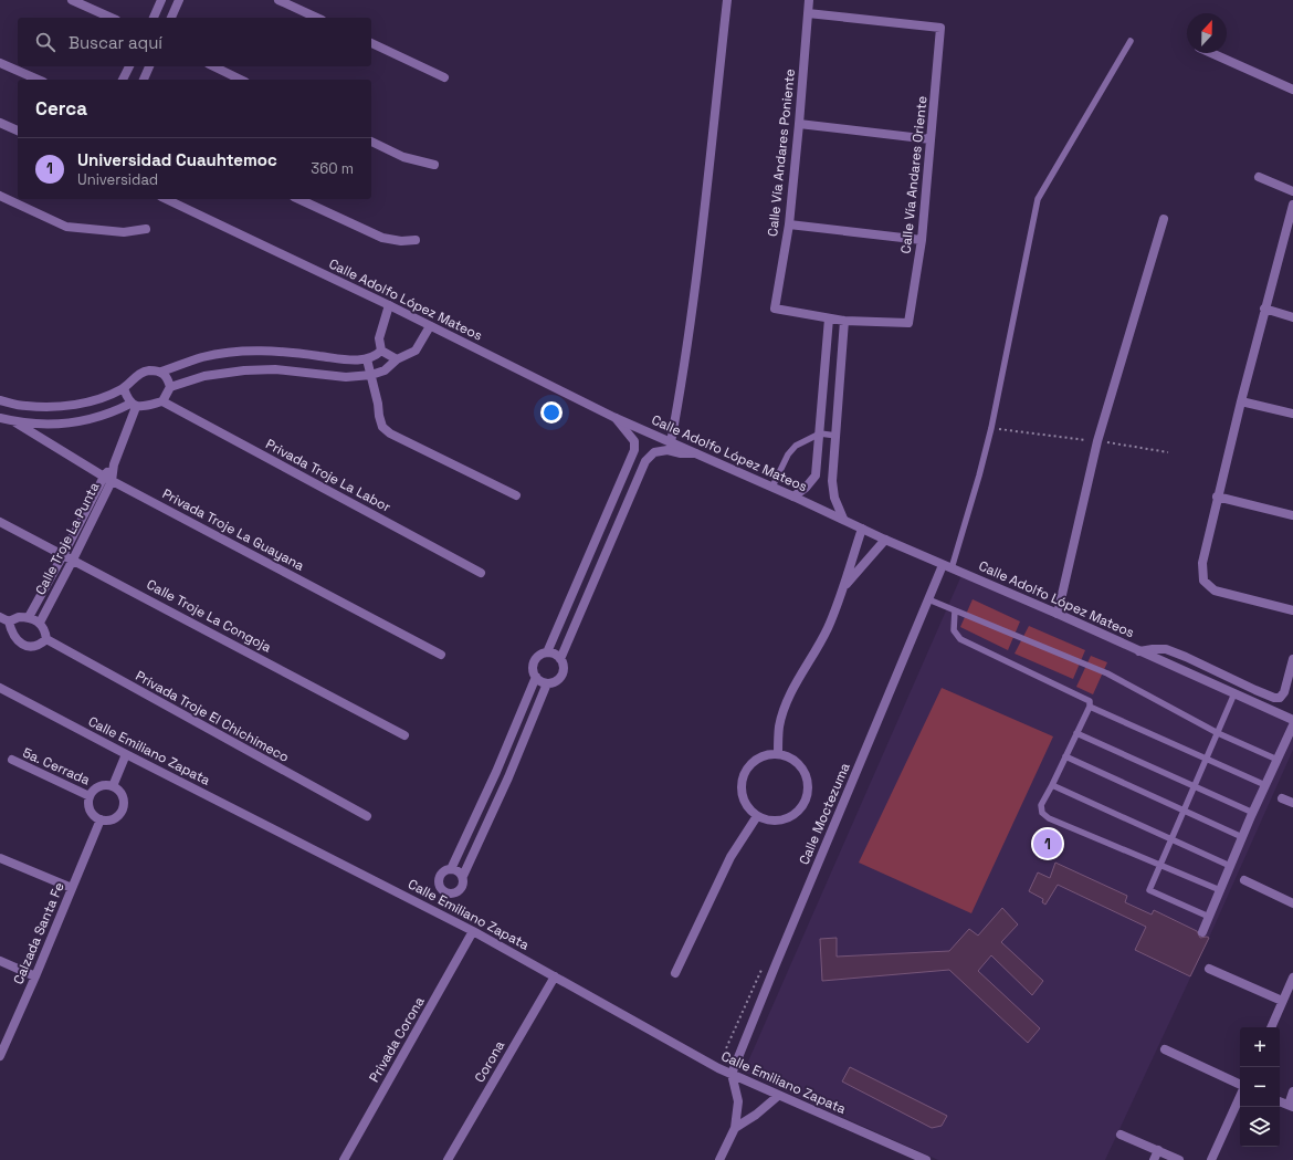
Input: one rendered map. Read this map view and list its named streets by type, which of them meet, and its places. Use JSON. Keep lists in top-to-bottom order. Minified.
{"streets":{"street":["Calle Vía Andares Poniente","Calle Vía Andares Oriente","Calle Adolfo López Mateos","Privada Troje La Labor","Privada Troje La Guayana","Calle Troje La Punta","Calle Troje La Congoja","Privada Troje El Chichimeco","Calle Emiliano Zapata","5a. Cerrada","Calle Moctezuma","Calzada Santa Fe","Privada Corona","Corona"]},"crossings":[["Calle Vía Andares Poniente","Calle Vía Andares Oriente"],["Calle Adolfo López Mateos","Calle Moctezuma"],["Privada Troje La Labor","Calle Troje La Punta"],["Privada Troje La Guayana","Calle Troje La Punta"],["Calle Troje La Punta","Calle Troje La Congoja"],["Calle Troje La Punta","Privada Troje El Chichimeco"],["Calle Emiliano Zapata","Calle Moctezuma"],["Calle Emiliano Zapata","Privada Corona"],["Calle Emiliano Zapata","Corona"],["5a. Cerrada","Calzada Santa Fe"]],"north":"top","page":{"search":"Buscar aquí","heading":"Cerca","list":[{"mark":"1","name":"Universidad Cuauhtemoc","note":"Universidad","value":"360 m"}],"pins":"1","map_buttons":["+","−"]}}
